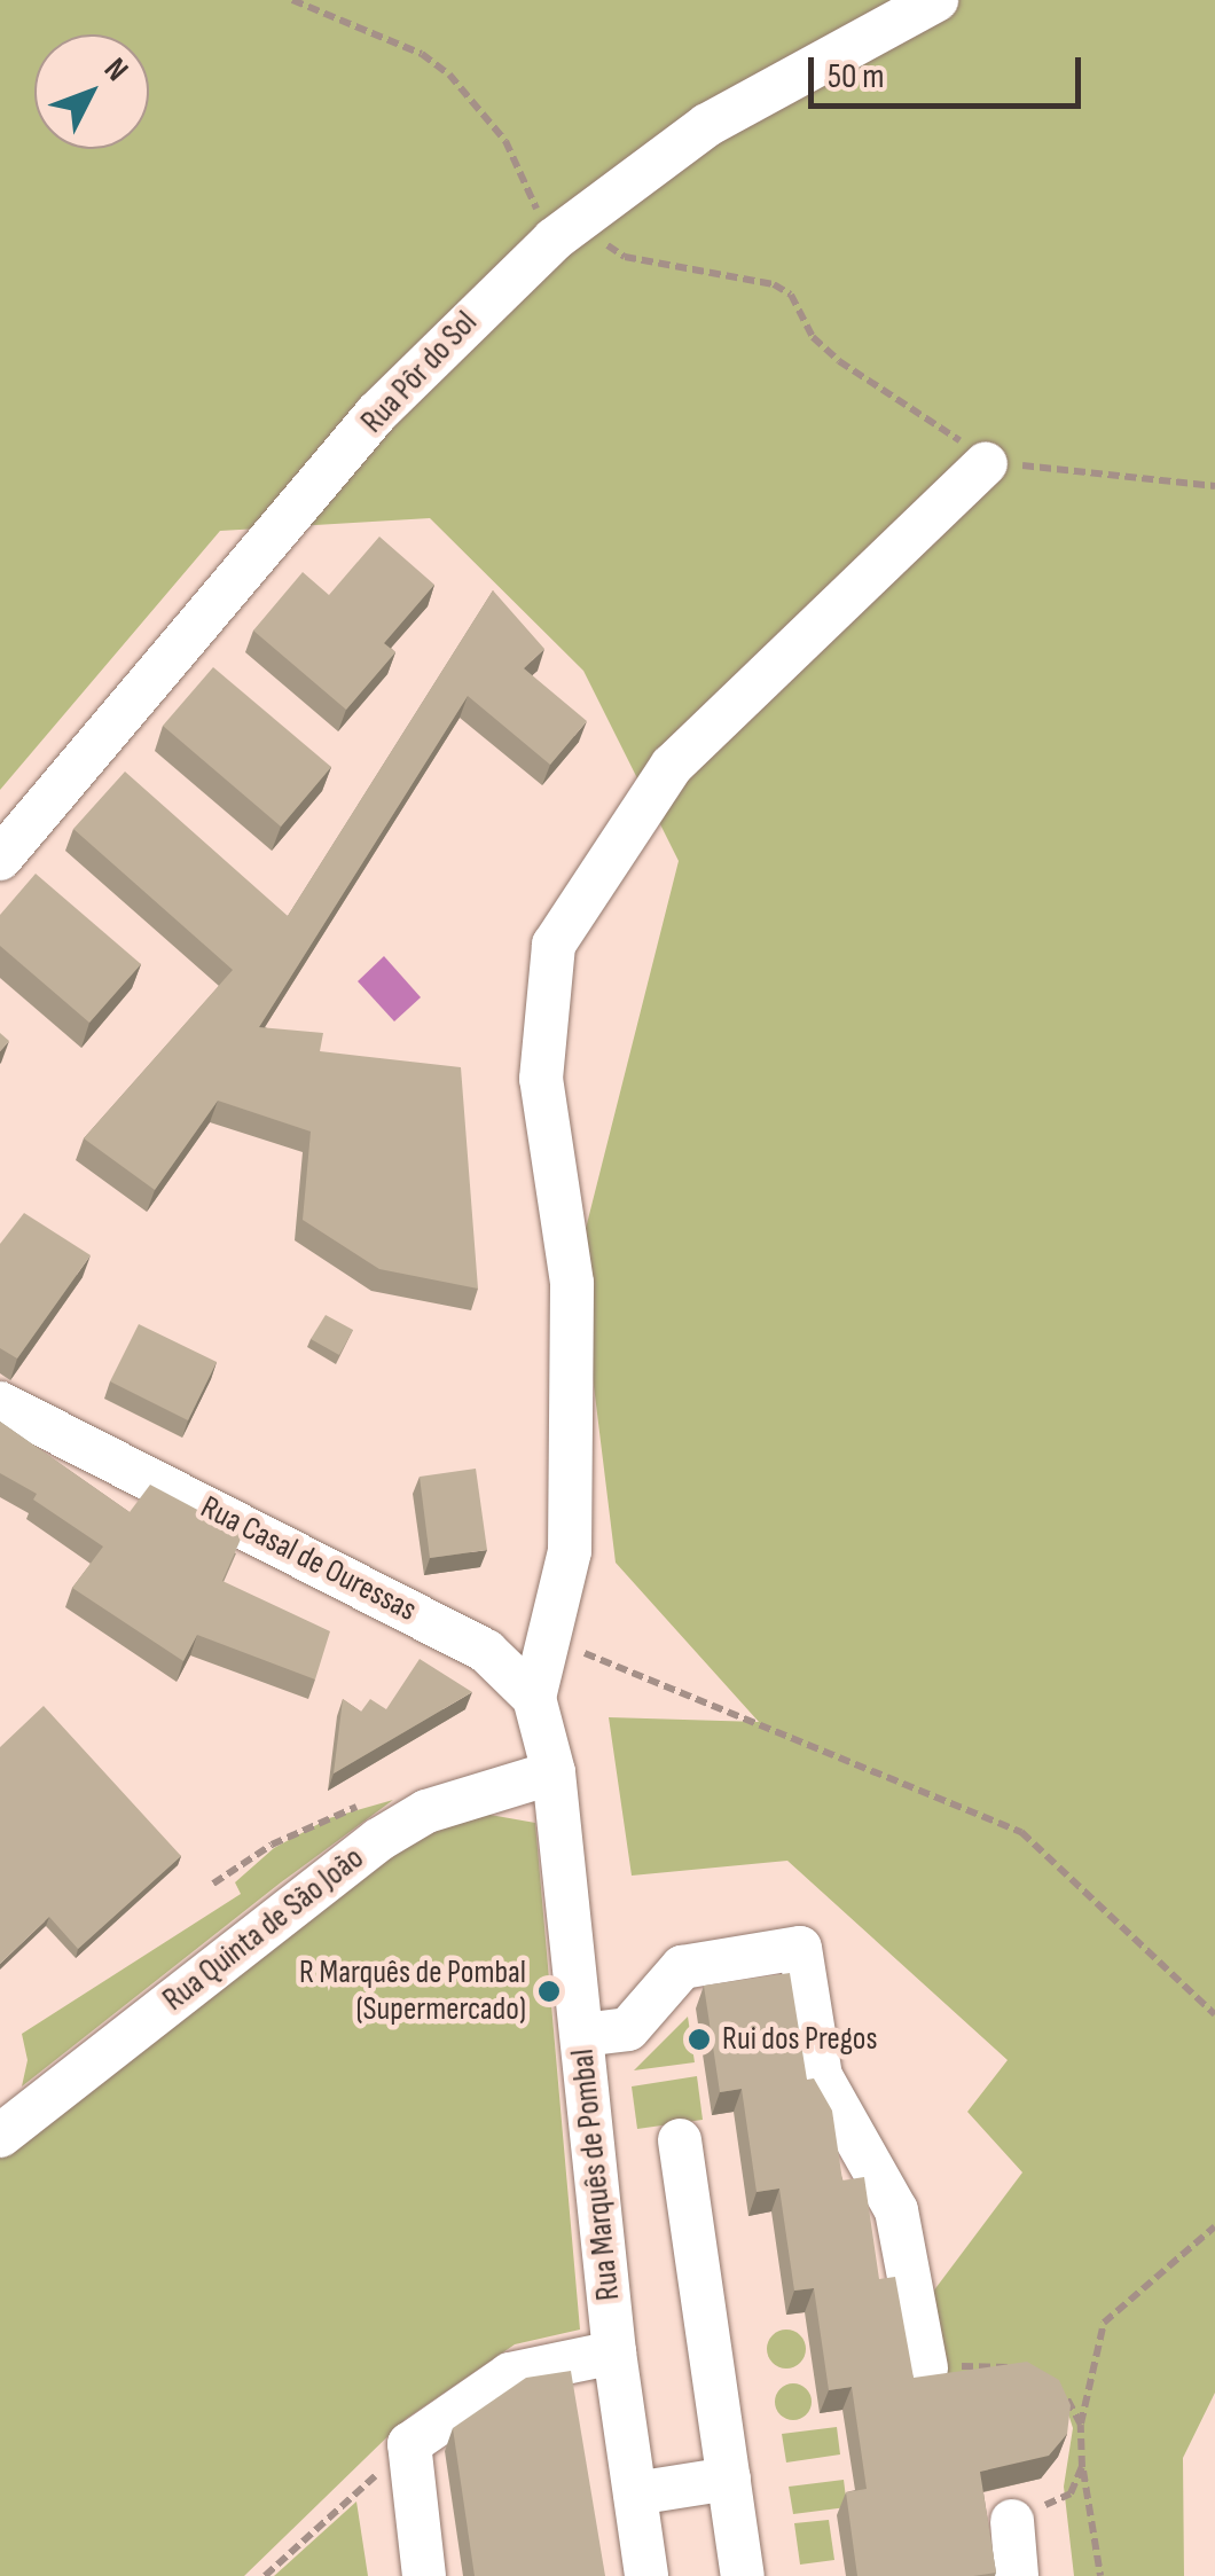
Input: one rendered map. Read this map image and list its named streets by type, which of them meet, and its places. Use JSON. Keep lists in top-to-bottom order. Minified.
{"streets":{"street":["Rua Pôr do Sol","Rua Casal de Ouressas","Rua Quinta de São João","Rua Marquês de Pombal"]},"crossings":[["Rua Quinta de São João","Rua Marquês de Pombal"]],"places":["R Marquês de Pombal (Supermercado)","Rui dos Pregos"],"scale_bar":"50 m","north":"top right"}
